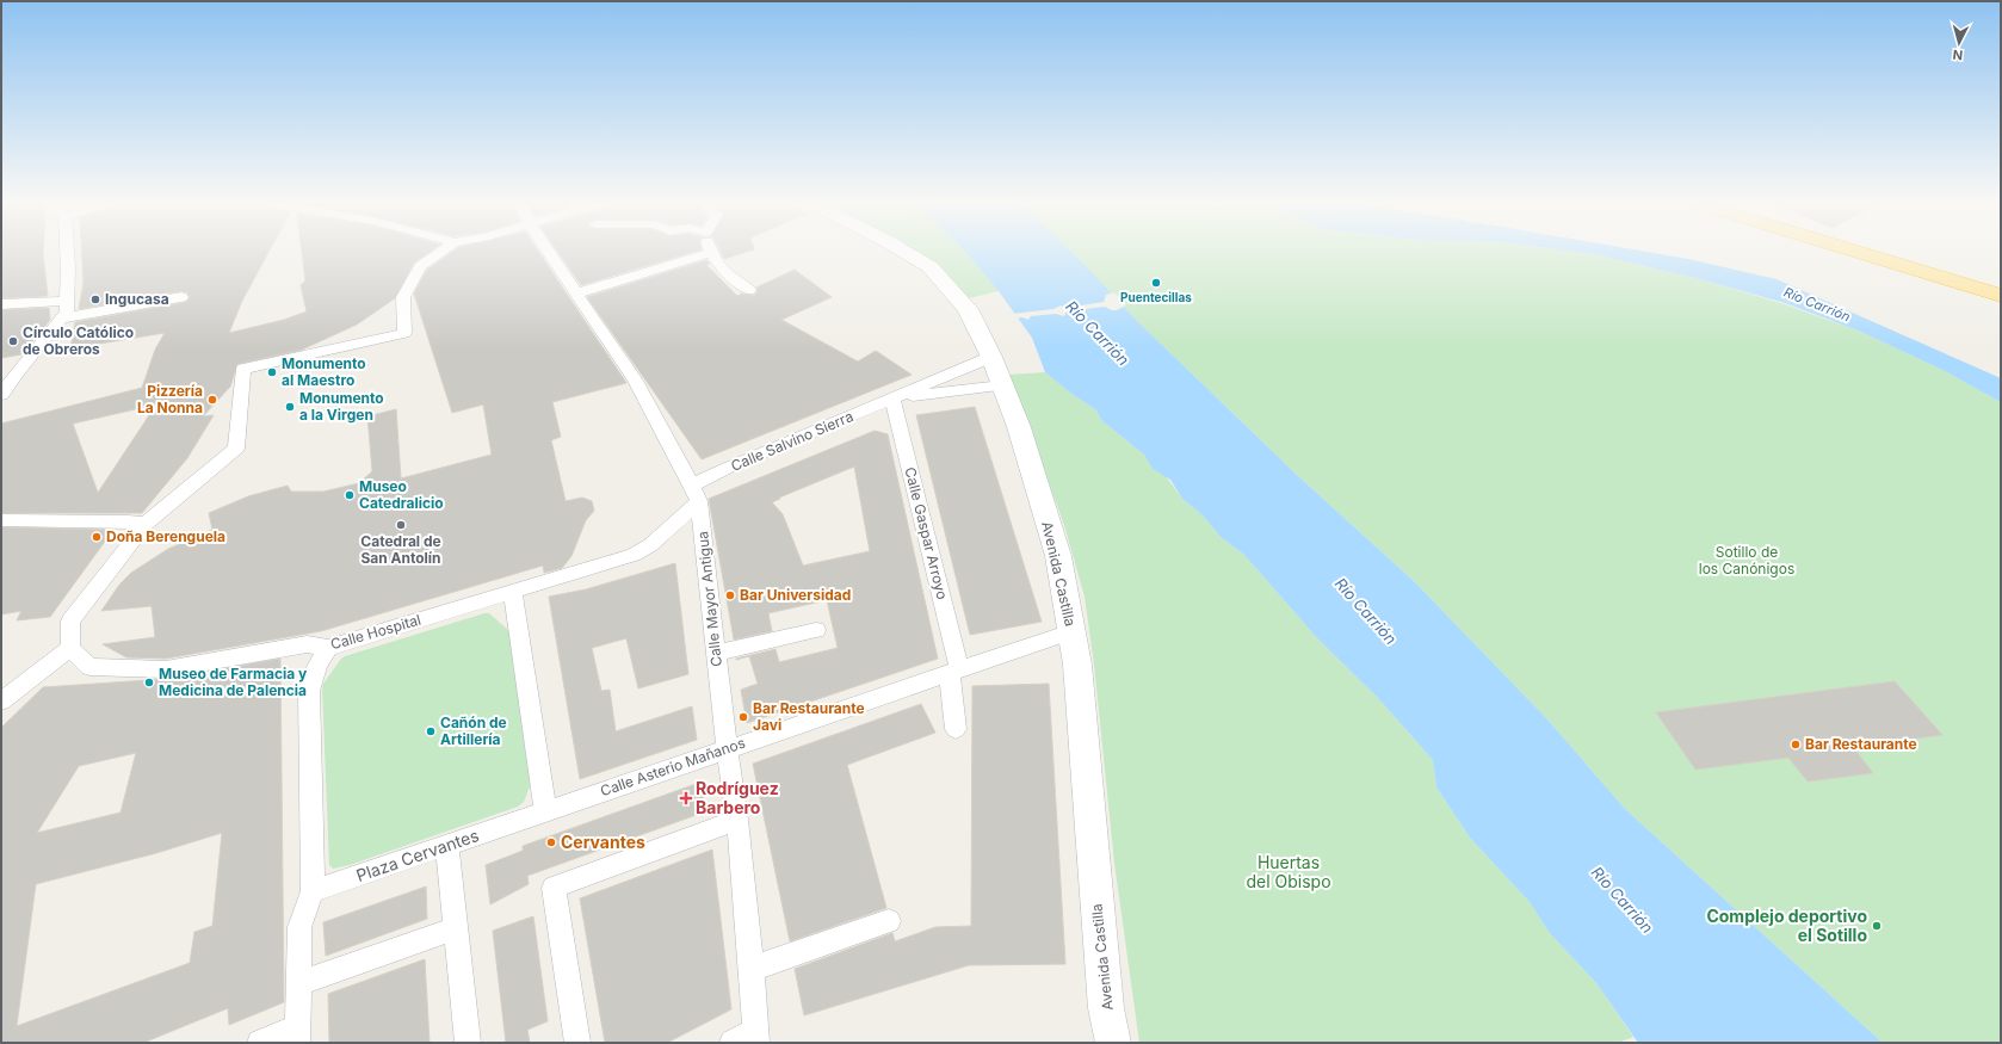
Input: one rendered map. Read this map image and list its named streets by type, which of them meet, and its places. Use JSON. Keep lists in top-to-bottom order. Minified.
{"streets":{"main road":["Avenida Castilla"],"street":["Calle Salvino Sierra","Calle Gaspar Arroyo","Calle Mayor Antigua","Calle Hospital","Calle Asterio Mañanos","Plaza Cervantes"]},"crossings":[["Calle Salvino Sierra","Calle Gaspar Arroyo"],["Calle Salvino Sierra","Avenida Castilla"],["Calle Salvino Sierra","Calle Mayor Antigua"],["Calle Salvino Sierra","Calle Hospital"],["Calle Gaspar Arroyo","Calle Asterio Mañanos"],["Avenida Castilla","Calle Asterio Mañanos"],["Calle Mayor Antigua","Calle Hospital"],["Calle Mayor Antigua","Calle Asterio Mañanos"],["Calle Asterio Mañanos","Plaza Cervantes"]],"water":["Río Carrión"],"parks":["Sotillo de los Canónigos","Huertas del Obispo"],"places":{"other":["Puentecillas","Ingucasa","Círculo Católico de Obreros","Monumento al Maestro","Pizzería La Nonna","Monumento a la Virgen","Museo Catedralicio","Catedral de San Antolín","Doña Berenguela","Bar Universidad","Museo de Farmacia y Medicina de Palencia","Bar Restaurante Javi","Cañón de Artillería","Bar Restaurante","Cervantes","Complejo deportivo el Sotillo"],"health":["Rodríguez Barbero"]},"north":"bottom"}
